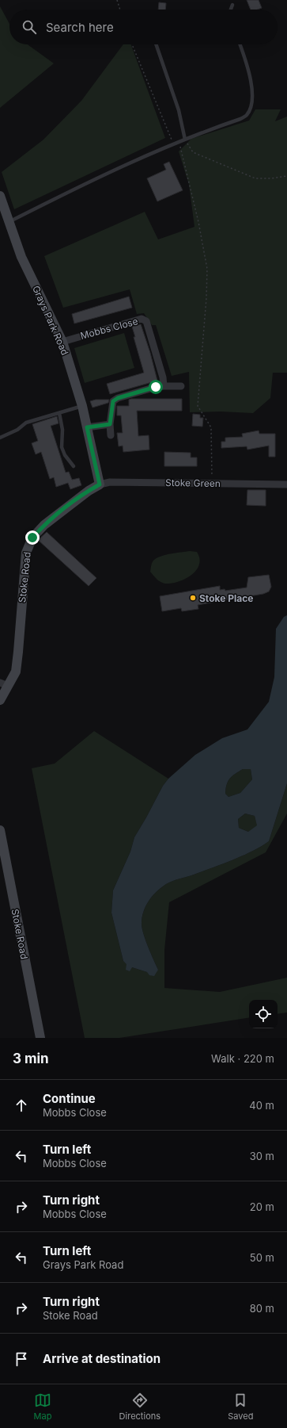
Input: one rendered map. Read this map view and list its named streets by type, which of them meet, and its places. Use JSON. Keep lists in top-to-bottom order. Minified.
{"streets":{"main road":["Grays Park Road","Stoke Road"],"street":["Mobbs Close","Stoke Green"]},"crossings":[["Grays Park Road","Mobbs Close"],["Grays Park Road","Stoke Green"],["Grays Park Road","Stoke Road"],["Stoke Green","Stoke Road"]],"places":["Stoke Place"],"page":{"search":"Search here","heading":["3 min","Walk · 220 m"],"list":[["Continue","Mobbs Close","40 m"],["Turn left","Mobbs Close","30 m"],["Turn right","Mobbs Close","20 m"],["Turn left","Grays Park Road","50 m"],["Turn right","Stoke Road","80 m"],"Arrive at destination"],"nav":["Map","Directions","Saved"]}}
